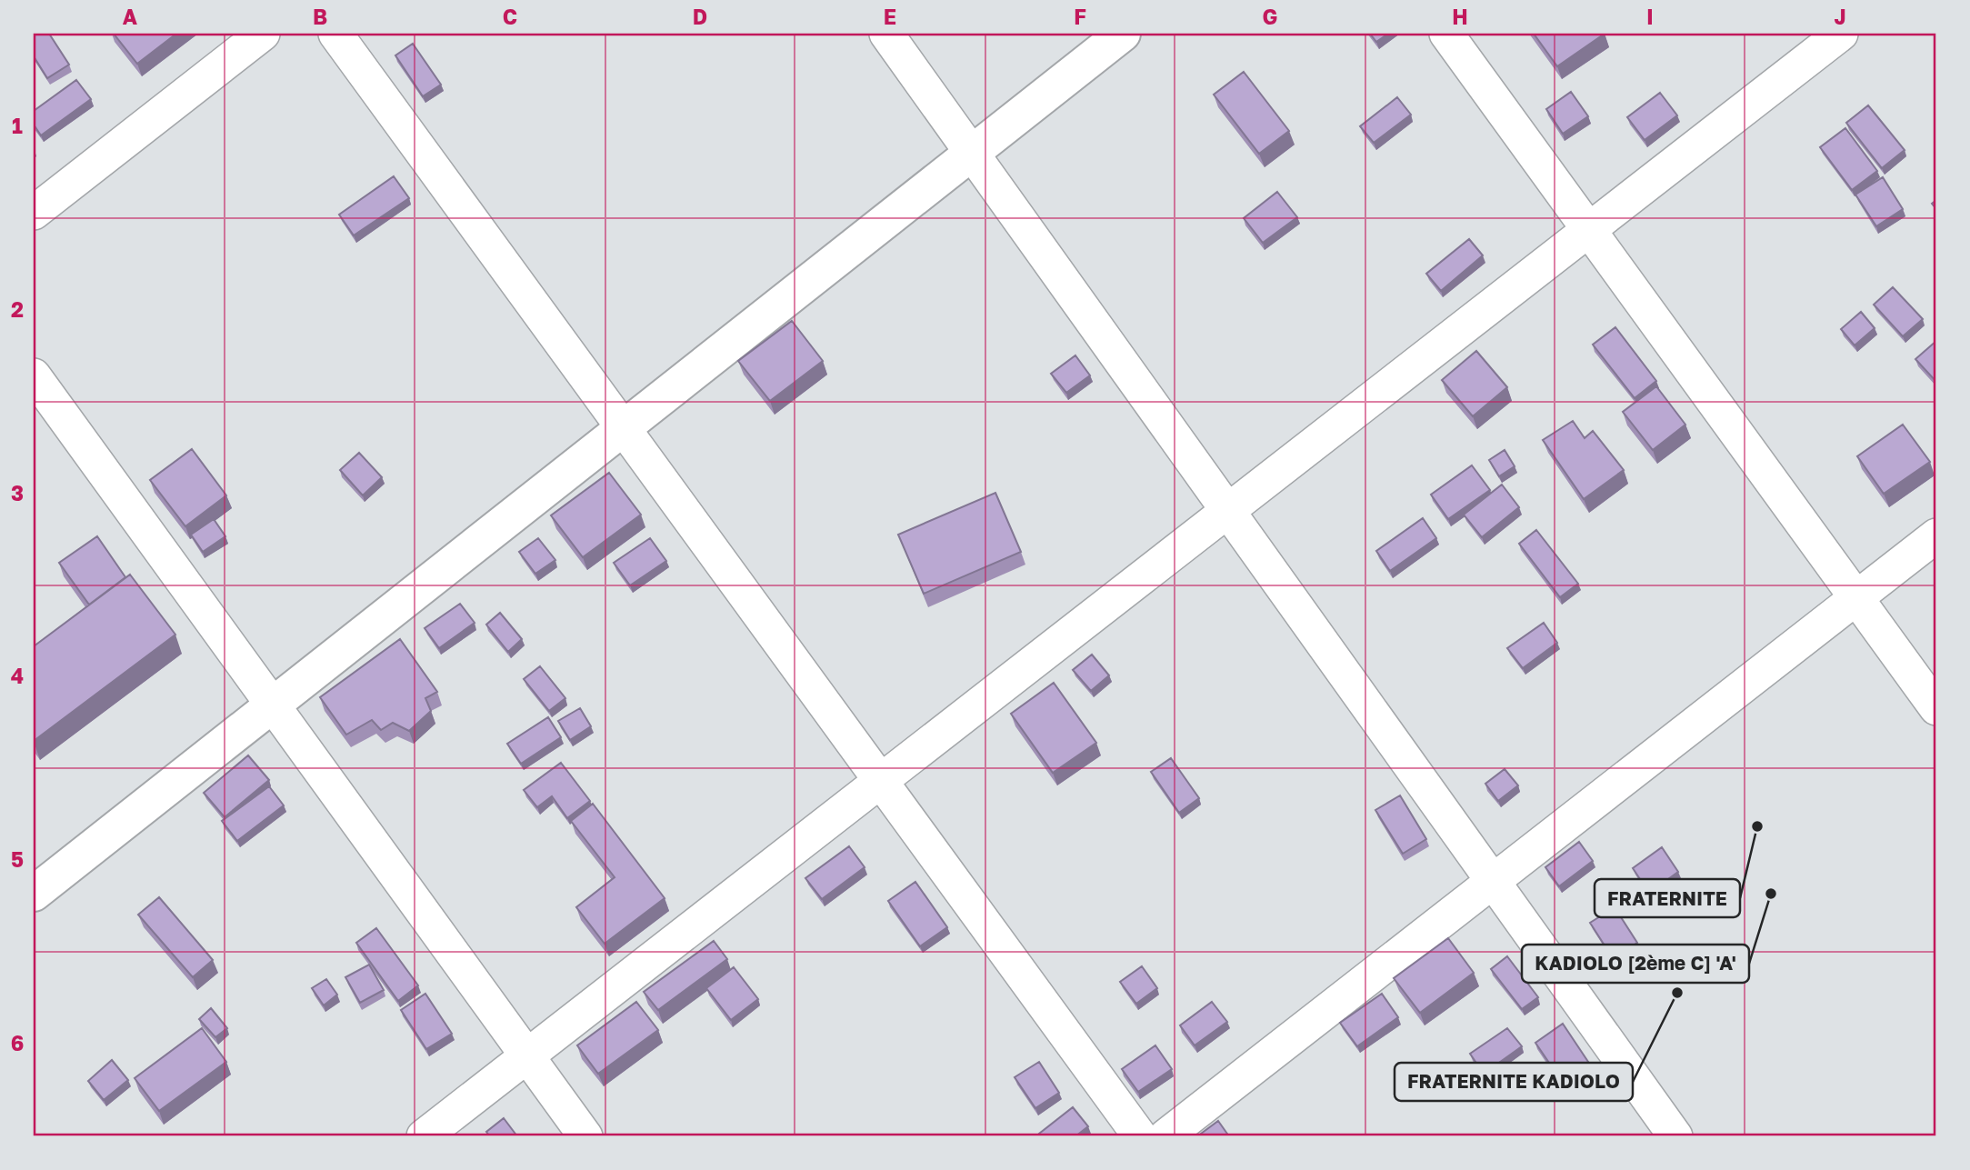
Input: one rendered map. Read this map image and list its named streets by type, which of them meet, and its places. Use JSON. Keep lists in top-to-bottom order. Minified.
{"places":["FRATERNITE","KADIOLO [2ème C] 'A'","FRATERNITE KADIOLO"],"grid":{"columns":["A","B","C","D","E","F","G","H","I","J"],"rows":["1","2","3","4","5","6"]}}
